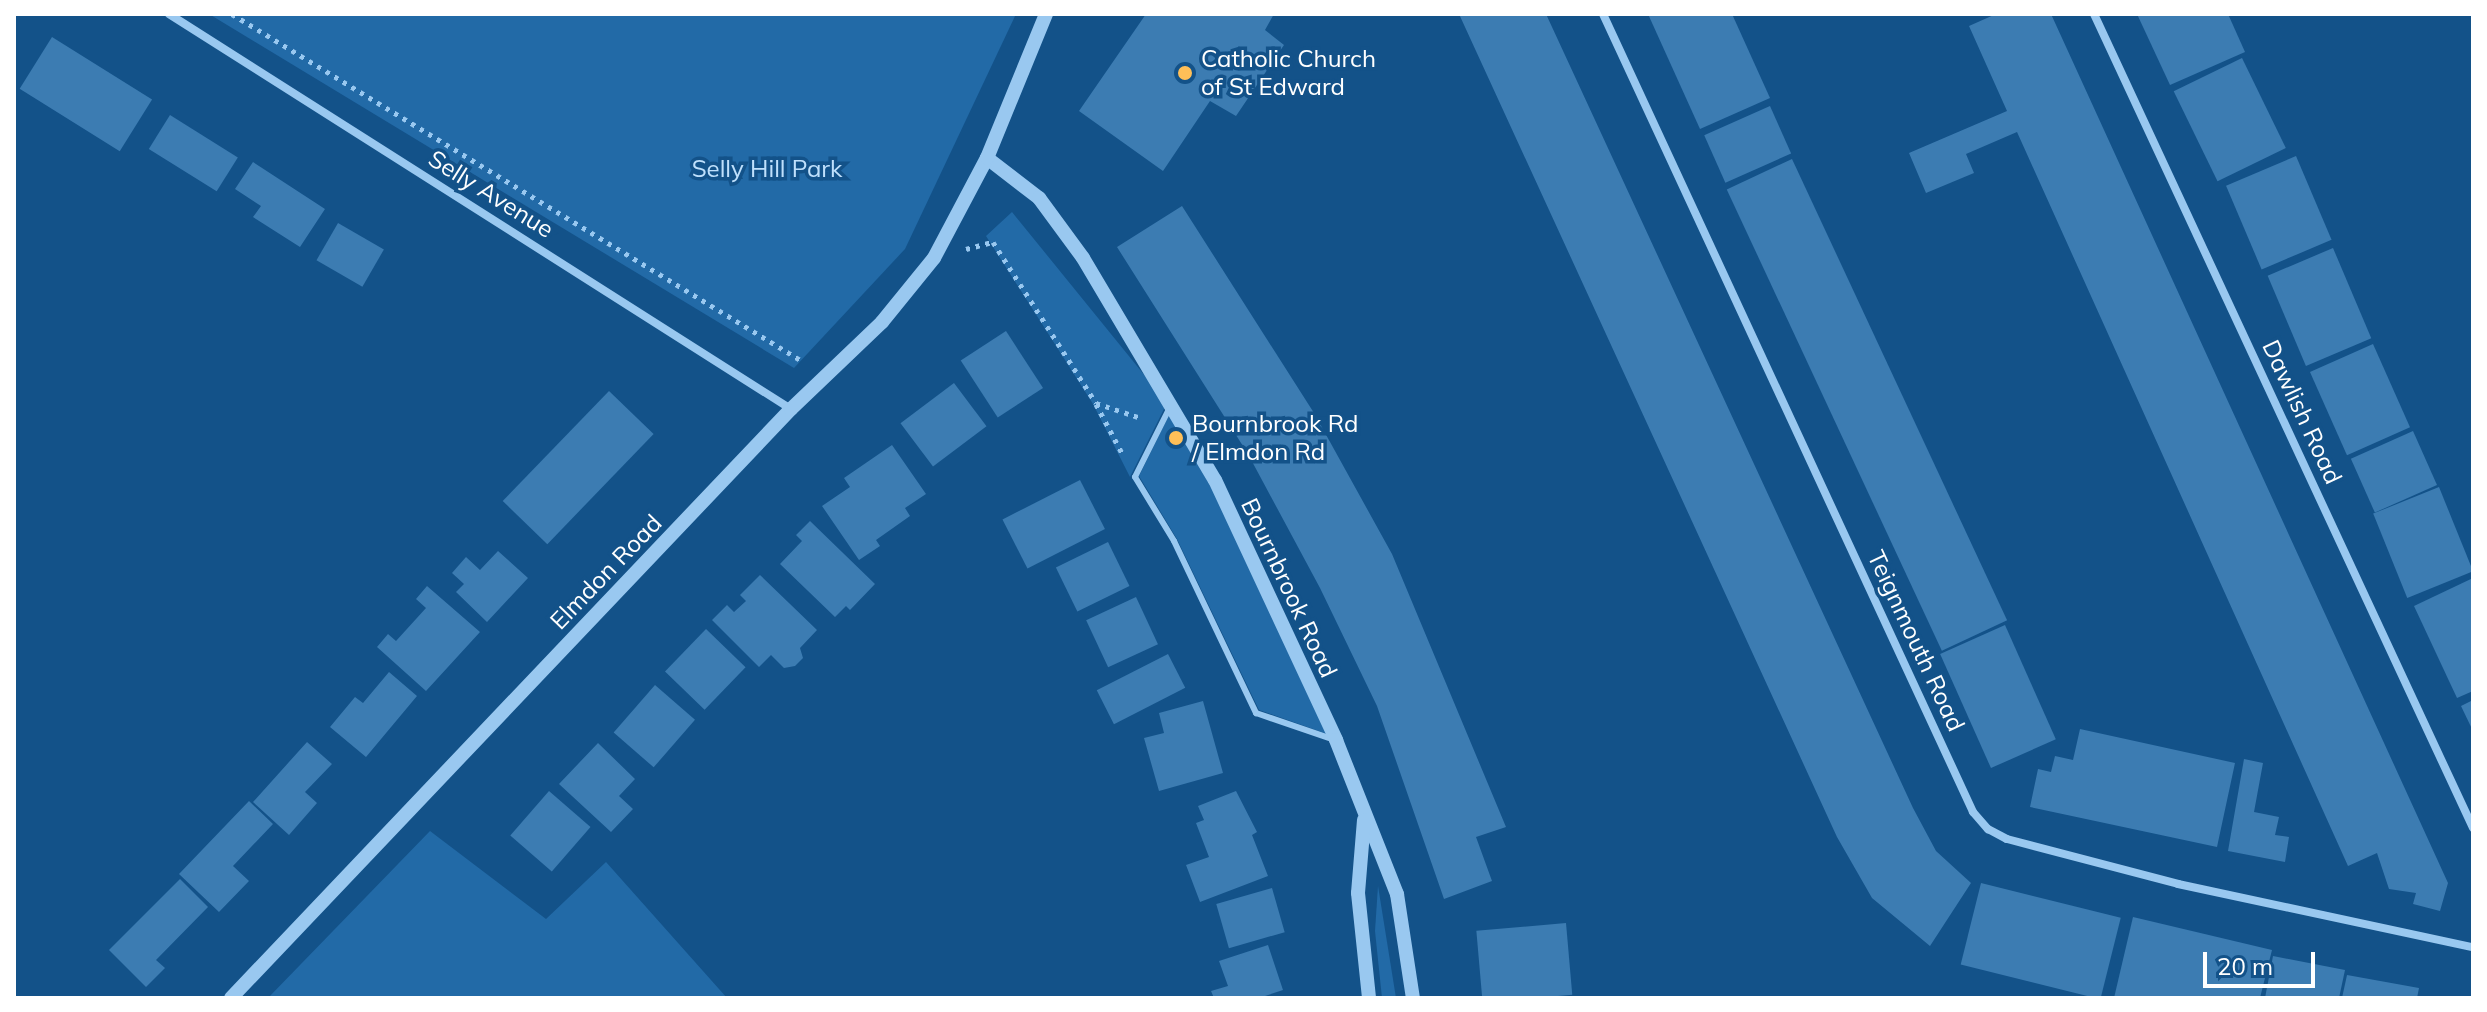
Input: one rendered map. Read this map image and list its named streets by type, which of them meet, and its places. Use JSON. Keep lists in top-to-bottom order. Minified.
{"streets":{"street":["Selly Avenue","Dawlish Road","Elmdon Road","Bournbrook Road","Teignmouth Road"]},"crossings":[["Selly Avenue","Elmdon Road"],["Elmdon Road","Bournbrook Road"]],"parks":["Selly Hill Park"],"places":["Catholic Church of St Edward","Bournbrook Rd / Elmdon Rd"],"scale_bar":"20 m"}
